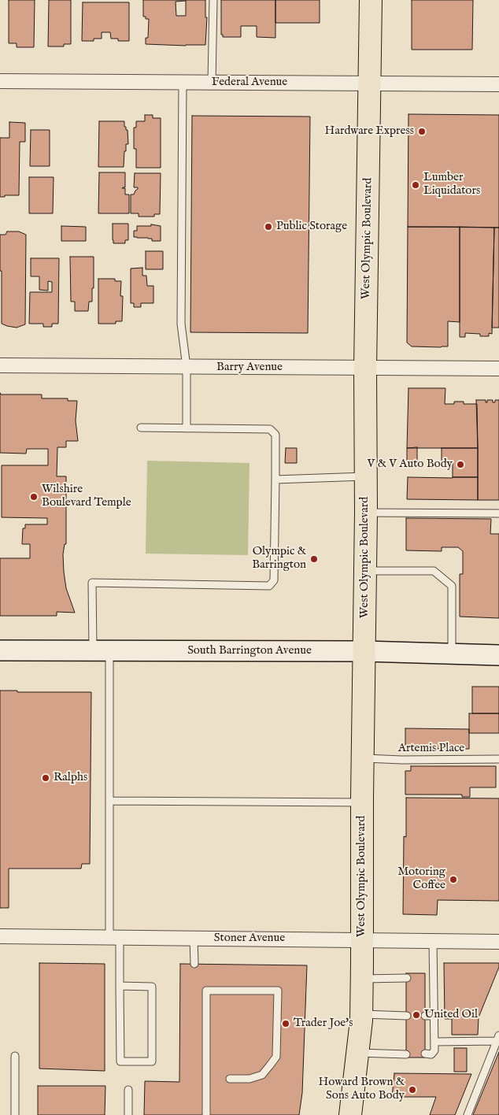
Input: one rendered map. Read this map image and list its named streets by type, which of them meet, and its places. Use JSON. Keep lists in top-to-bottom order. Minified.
{"streets":{"main road":["West Olympic Boulevard"],"street":["Federal Avenue","Barry Avenue","South Barrington Avenue","Stoner Avenue"],"lane":["Artemis Place"]},"crossings":[["Federal Avenue","West Olympic Boulevard"],["West Olympic Boulevard","Barry Avenue"],["West Olympic Boulevard","South Barrington Avenue"],["West Olympic Boulevard","Artemis Place"],["West Olympic Boulevard","Stoner Avenue"]],"places":["Hardware Express","Lumber Liquidators","Public Storage","V & V Auto Body","Wilshire Boulevard Temple","Olympic & Barrington","Ralphs","Motoring Coffee","United Oil","Trader Joe's","Howard Brown & Sons Auto Body"]}
